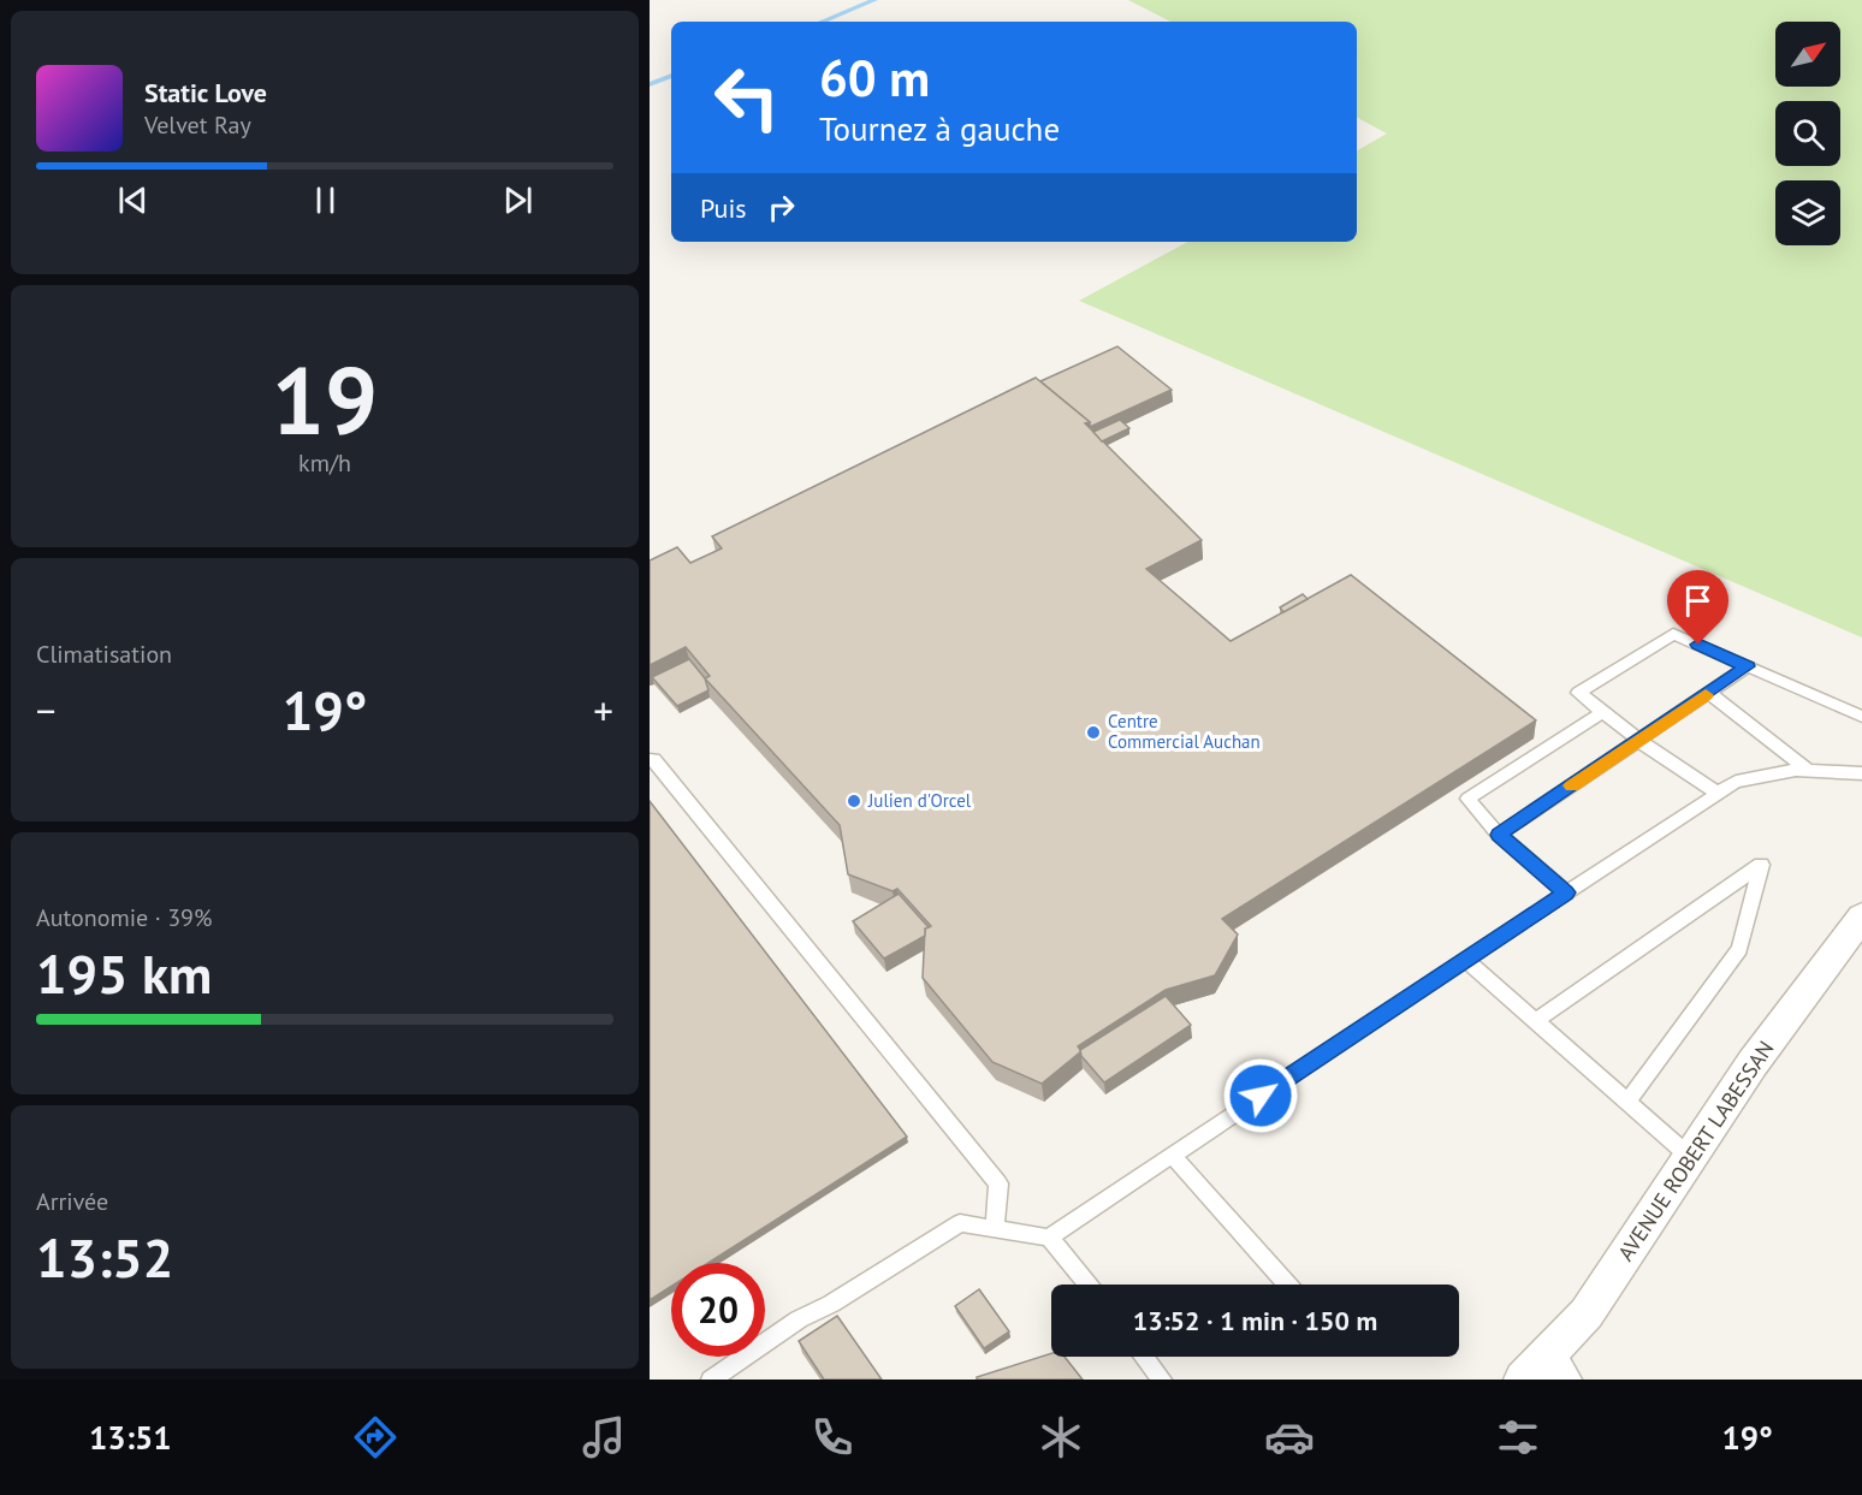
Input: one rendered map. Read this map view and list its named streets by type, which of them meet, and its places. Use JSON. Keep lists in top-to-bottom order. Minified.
{"streets":{"street":["AVENUE ROBERT LABESSAN"]},"places":["Centre Commercial Auchan","Julien d'Orcel"],"north":"top right","page":{"turn":["60 m","Tournez à gauche"],"song":["Static Love","Velvet Ray"],"then":"Puis","tile":[["19","km/h"],"Climatisation",["Autonomie · 39%","195 km"],["Arrivée","13:52"]],"heat":["−","19°","+"],"limit":"20","trip":"13:52 · 1 min · 150 m","tabs":["13:51","19°"]}}
